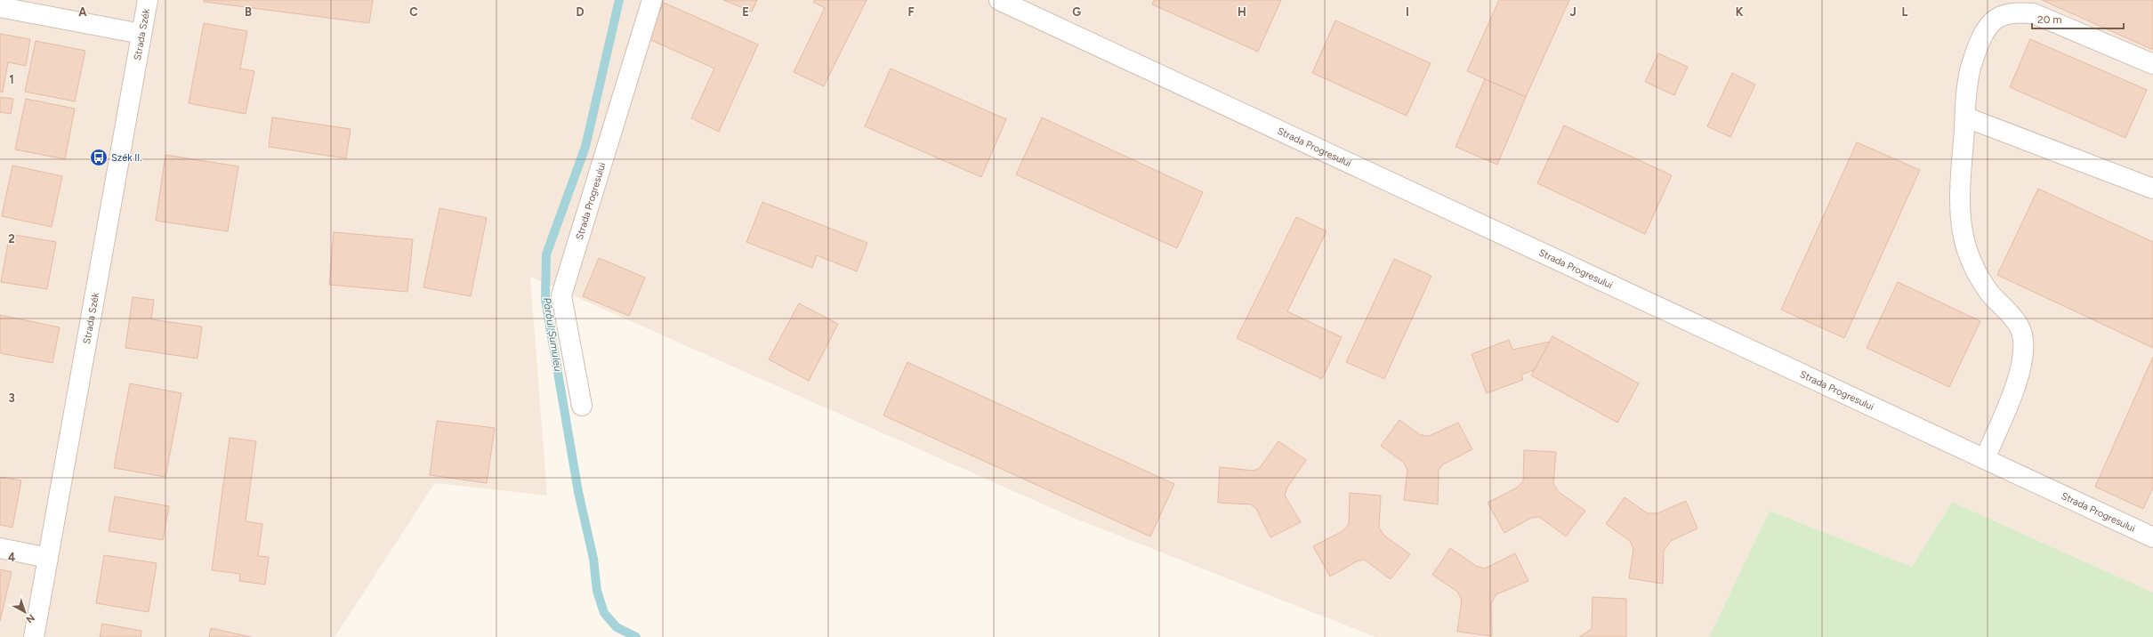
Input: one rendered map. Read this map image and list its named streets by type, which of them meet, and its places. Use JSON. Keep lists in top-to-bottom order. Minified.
{"streets":{"street":["Strada Szék","Strada Progresului"]},"water":["Pârâul Șumuleu"],"places":{"bus stop":["Szék II."]},"scale_bar":"20 m","north":"bottom right","grid":{"columns":["A","B","C","D","E","F","G","H","I","J","K","L"],"rows":["1","2","3","4"]}}
